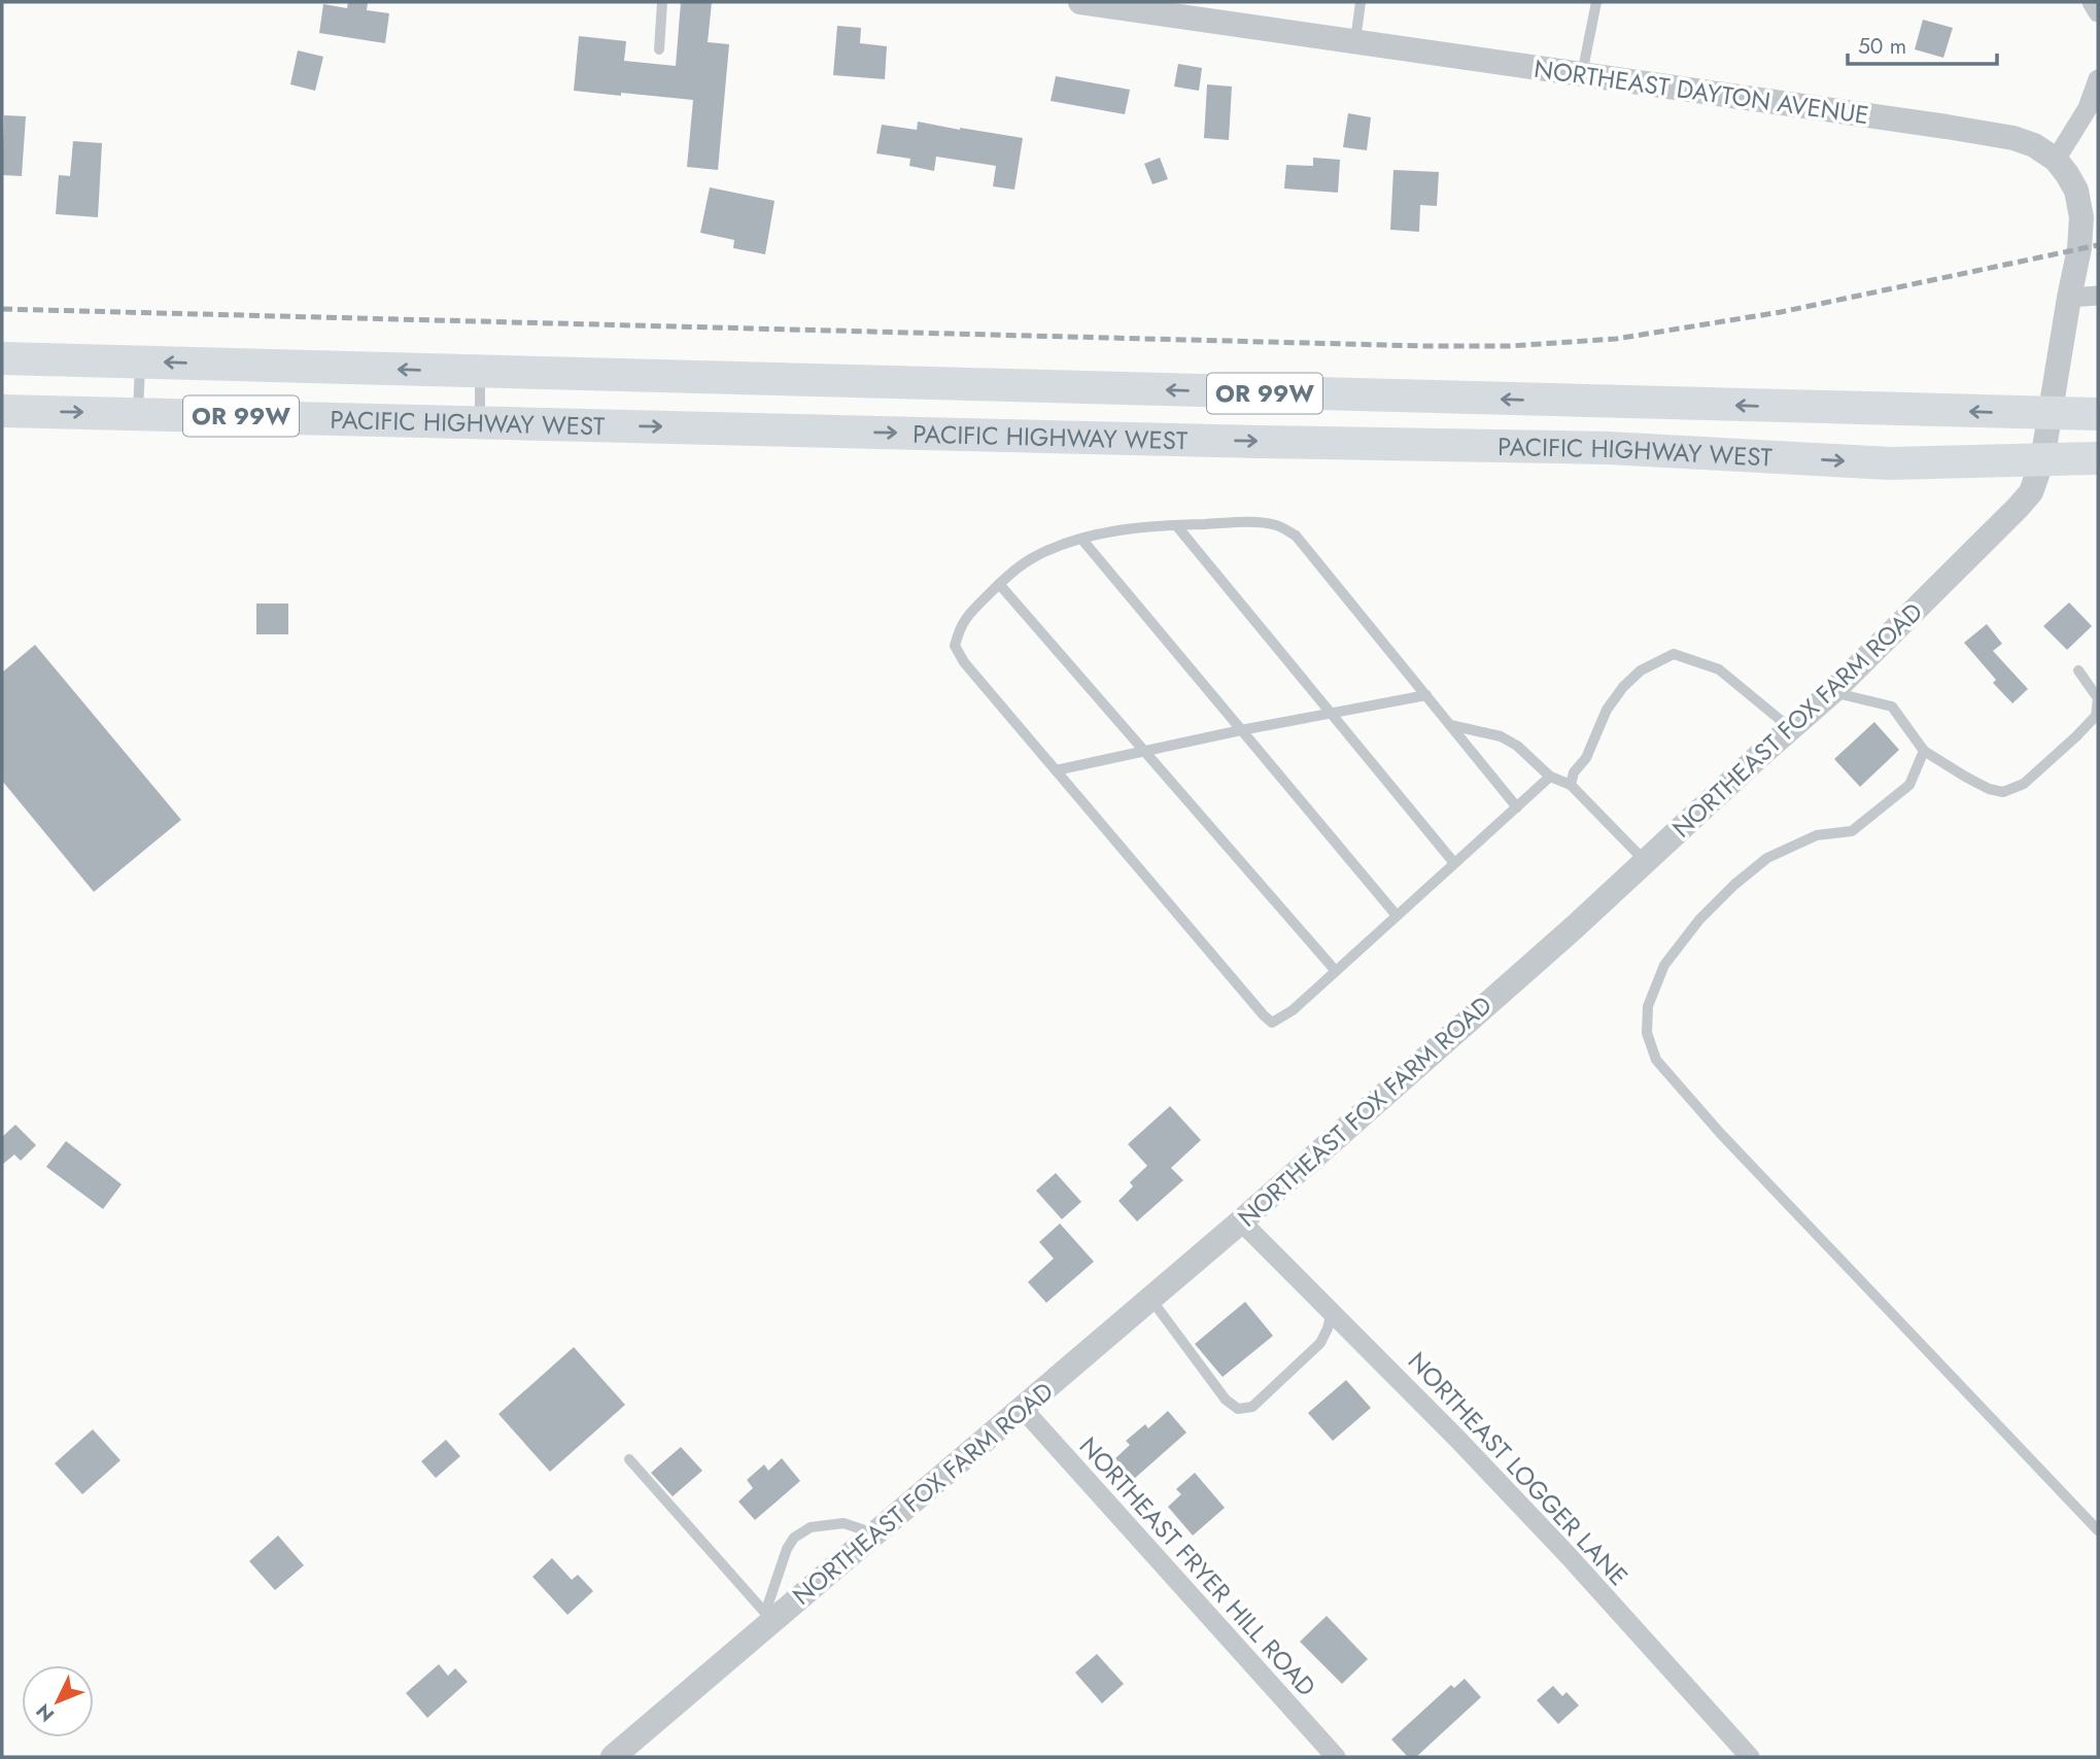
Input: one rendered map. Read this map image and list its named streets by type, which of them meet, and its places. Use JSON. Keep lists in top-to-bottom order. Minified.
{"streets":{"main road":["OR 99W","PACIFIC HIGHWAY WEST"],"street":["NORTHEAST DAYTON AVENUE","NORTHEAST FOX FARM ROAD","NORTHEAST LOGGER LANE","NORTHEAST FRYER HILL ROAD"]},"crossings":[["NORTHEAST DAYTON AVENUE","PACIFIC HIGHWAY WEST"],["NORTHEAST DAYTON AVENUE","NORTHEAST FOX FARM ROAD"],["PACIFIC HIGHWAY WEST","NORTHEAST FOX FARM ROAD"],["NORTHEAST FOX FARM ROAD","NORTHEAST LOGGER LANE"],["NORTHEAST FOX FARM ROAD","NORTHEAST FRYER HILL ROAD"]],"scale_bar":"50 m","north":"bottom left"}
